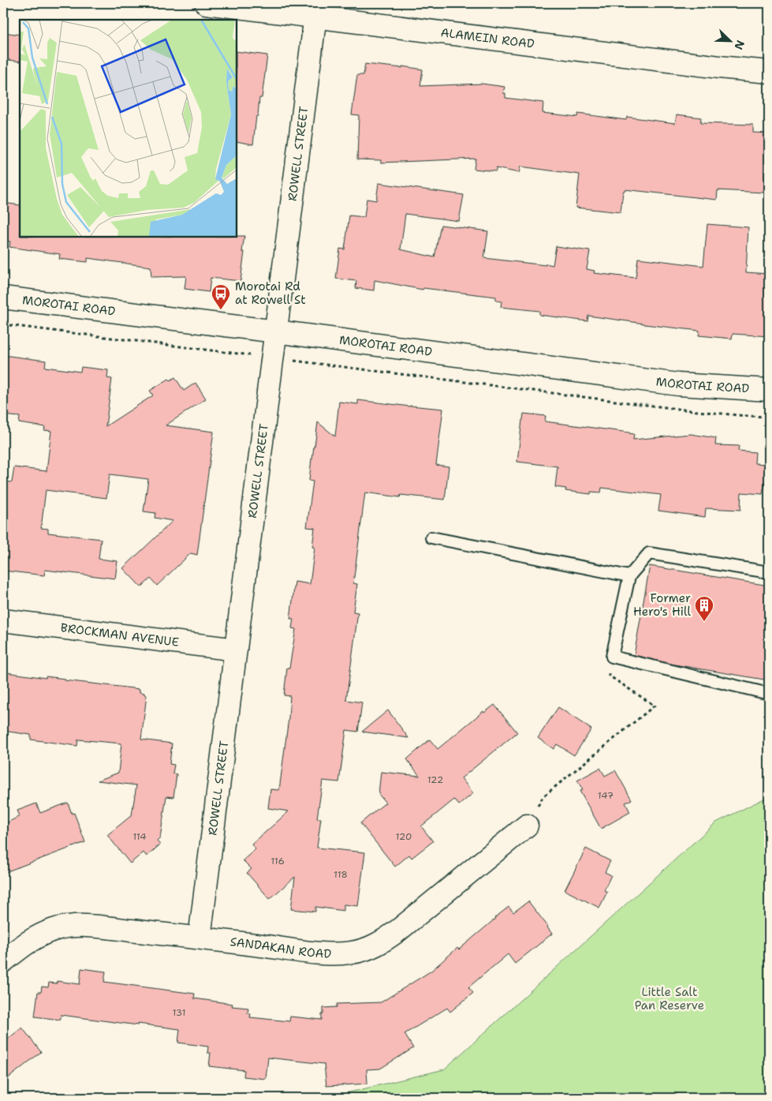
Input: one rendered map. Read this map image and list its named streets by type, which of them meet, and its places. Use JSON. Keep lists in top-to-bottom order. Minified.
{"streets":{"street":["ALAMEIN ROAD","ROWELL STREET","MOROTAI ROAD","BROCKMAN AVENUE","SANDAKAN ROAD"]},"crossings":[["ALAMEIN ROAD","ROWELL STREET"],["ROWELL STREET","MOROTAI ROAD"],["ROWELL STREET","BROCKMAN AVENUE"],["ROWELL STREET","SANDAKAN ROAD"]],"parks":["Little Salt Pan Reserve"],"places":{"bus stop":["Morotai Rd at Rowell St"],"building":["Former Hero's Hill"]},"house_numbers":["122","147","114","120","116","118","131"],"north":"bottom right"}
